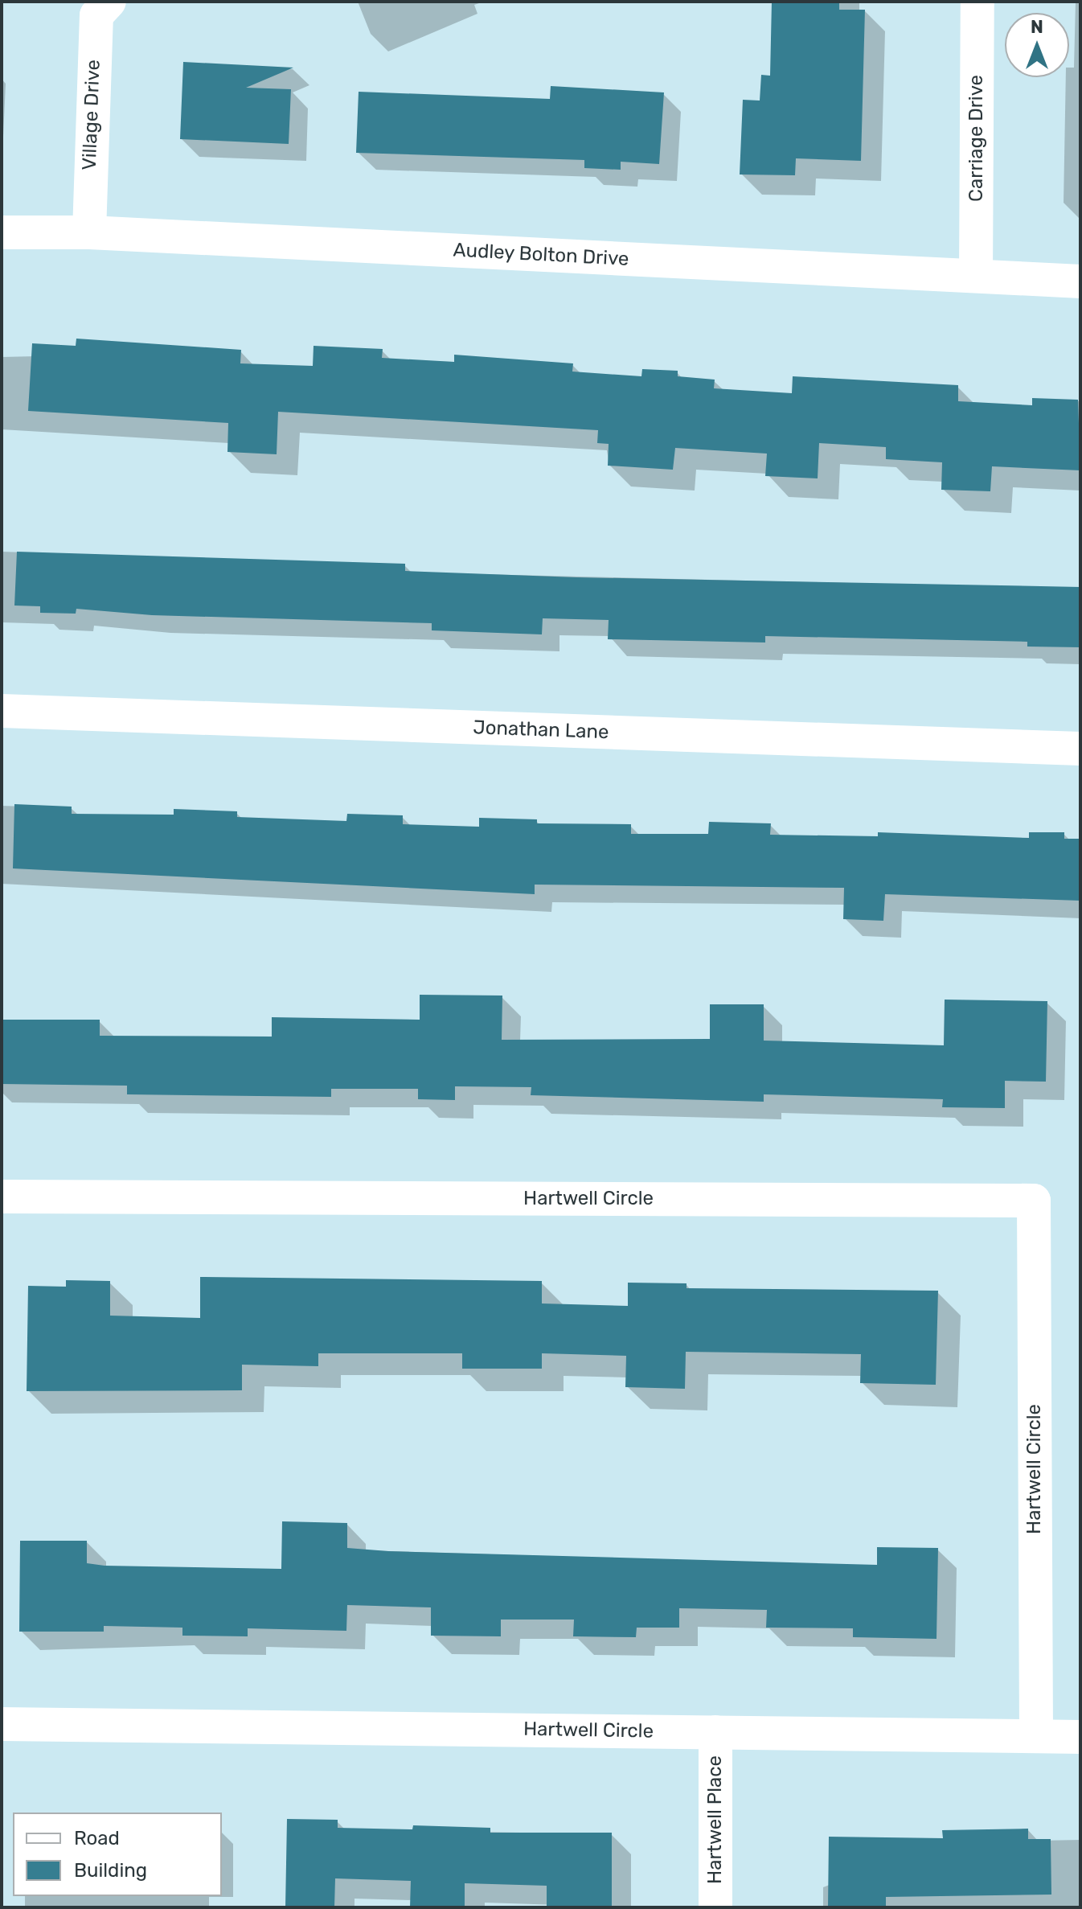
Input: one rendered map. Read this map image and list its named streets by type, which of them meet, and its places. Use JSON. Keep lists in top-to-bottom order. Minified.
{"streets":{"street":["Village Drive","Carriage Drive","Audley Bolton Drive","Jonathan Lane","Hartwell Circle","Hartwell Place"]},"crossings":[["Village Drive","Audley Bolton Drive"],["Carriage Drive","Audley Bolton Drive"],["Hartwell Circle","Hartwell Place"]],"legend":["Road","Building"],"north":"top"}
